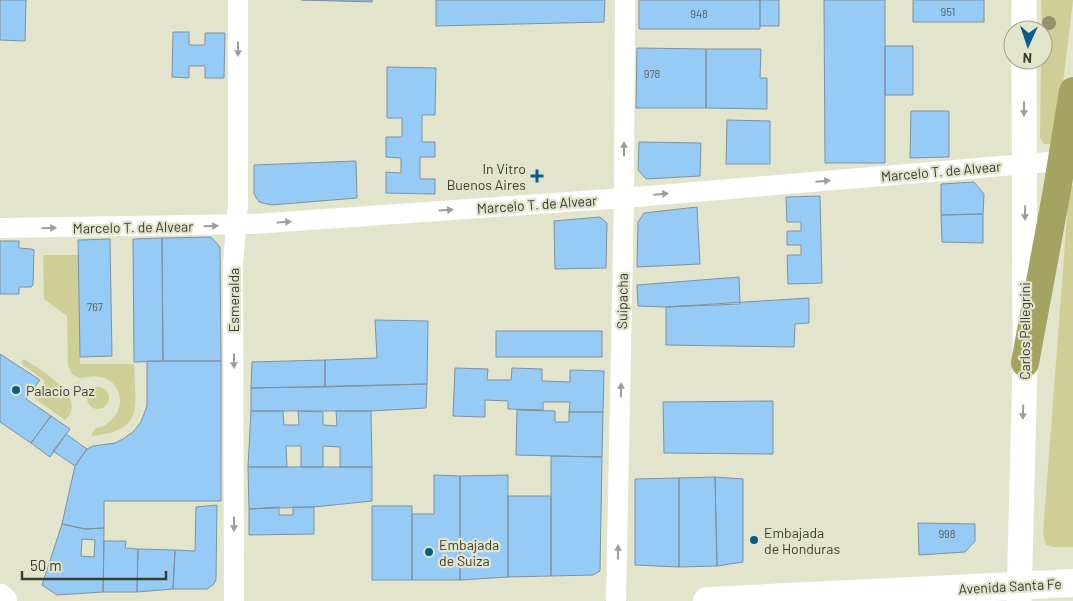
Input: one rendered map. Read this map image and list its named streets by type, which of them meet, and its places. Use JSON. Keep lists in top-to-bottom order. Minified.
{"streets":{"main road":["Avenida Santa Fe"],"street":["Marcelo T. de Alvear","Esmeralda","Suipacha","Carlos Pellegrini"]},"crossings":[["Marcelo T. de Alvear","Esmeralda"],["Marcelo T. de Alvear","Suipacha"],["Marcelo T. de Alvear","Carlos Pellegrini"],["Carlos Pellegrini","Avenida Santa Fe"]],"one_way":["Marcelo T. de Alvear","Esmeralda","Suipacha","Carlos Pellegrini"],"places":{"health":["In Vitro Buenos Aires"],"other":["Palacio Paz","Embajada de Honduras","Embajada de Suiza"]},"house_numbers":["951","948","978","767","998"],"scale_bar":"50 m","north":"bottom"}
